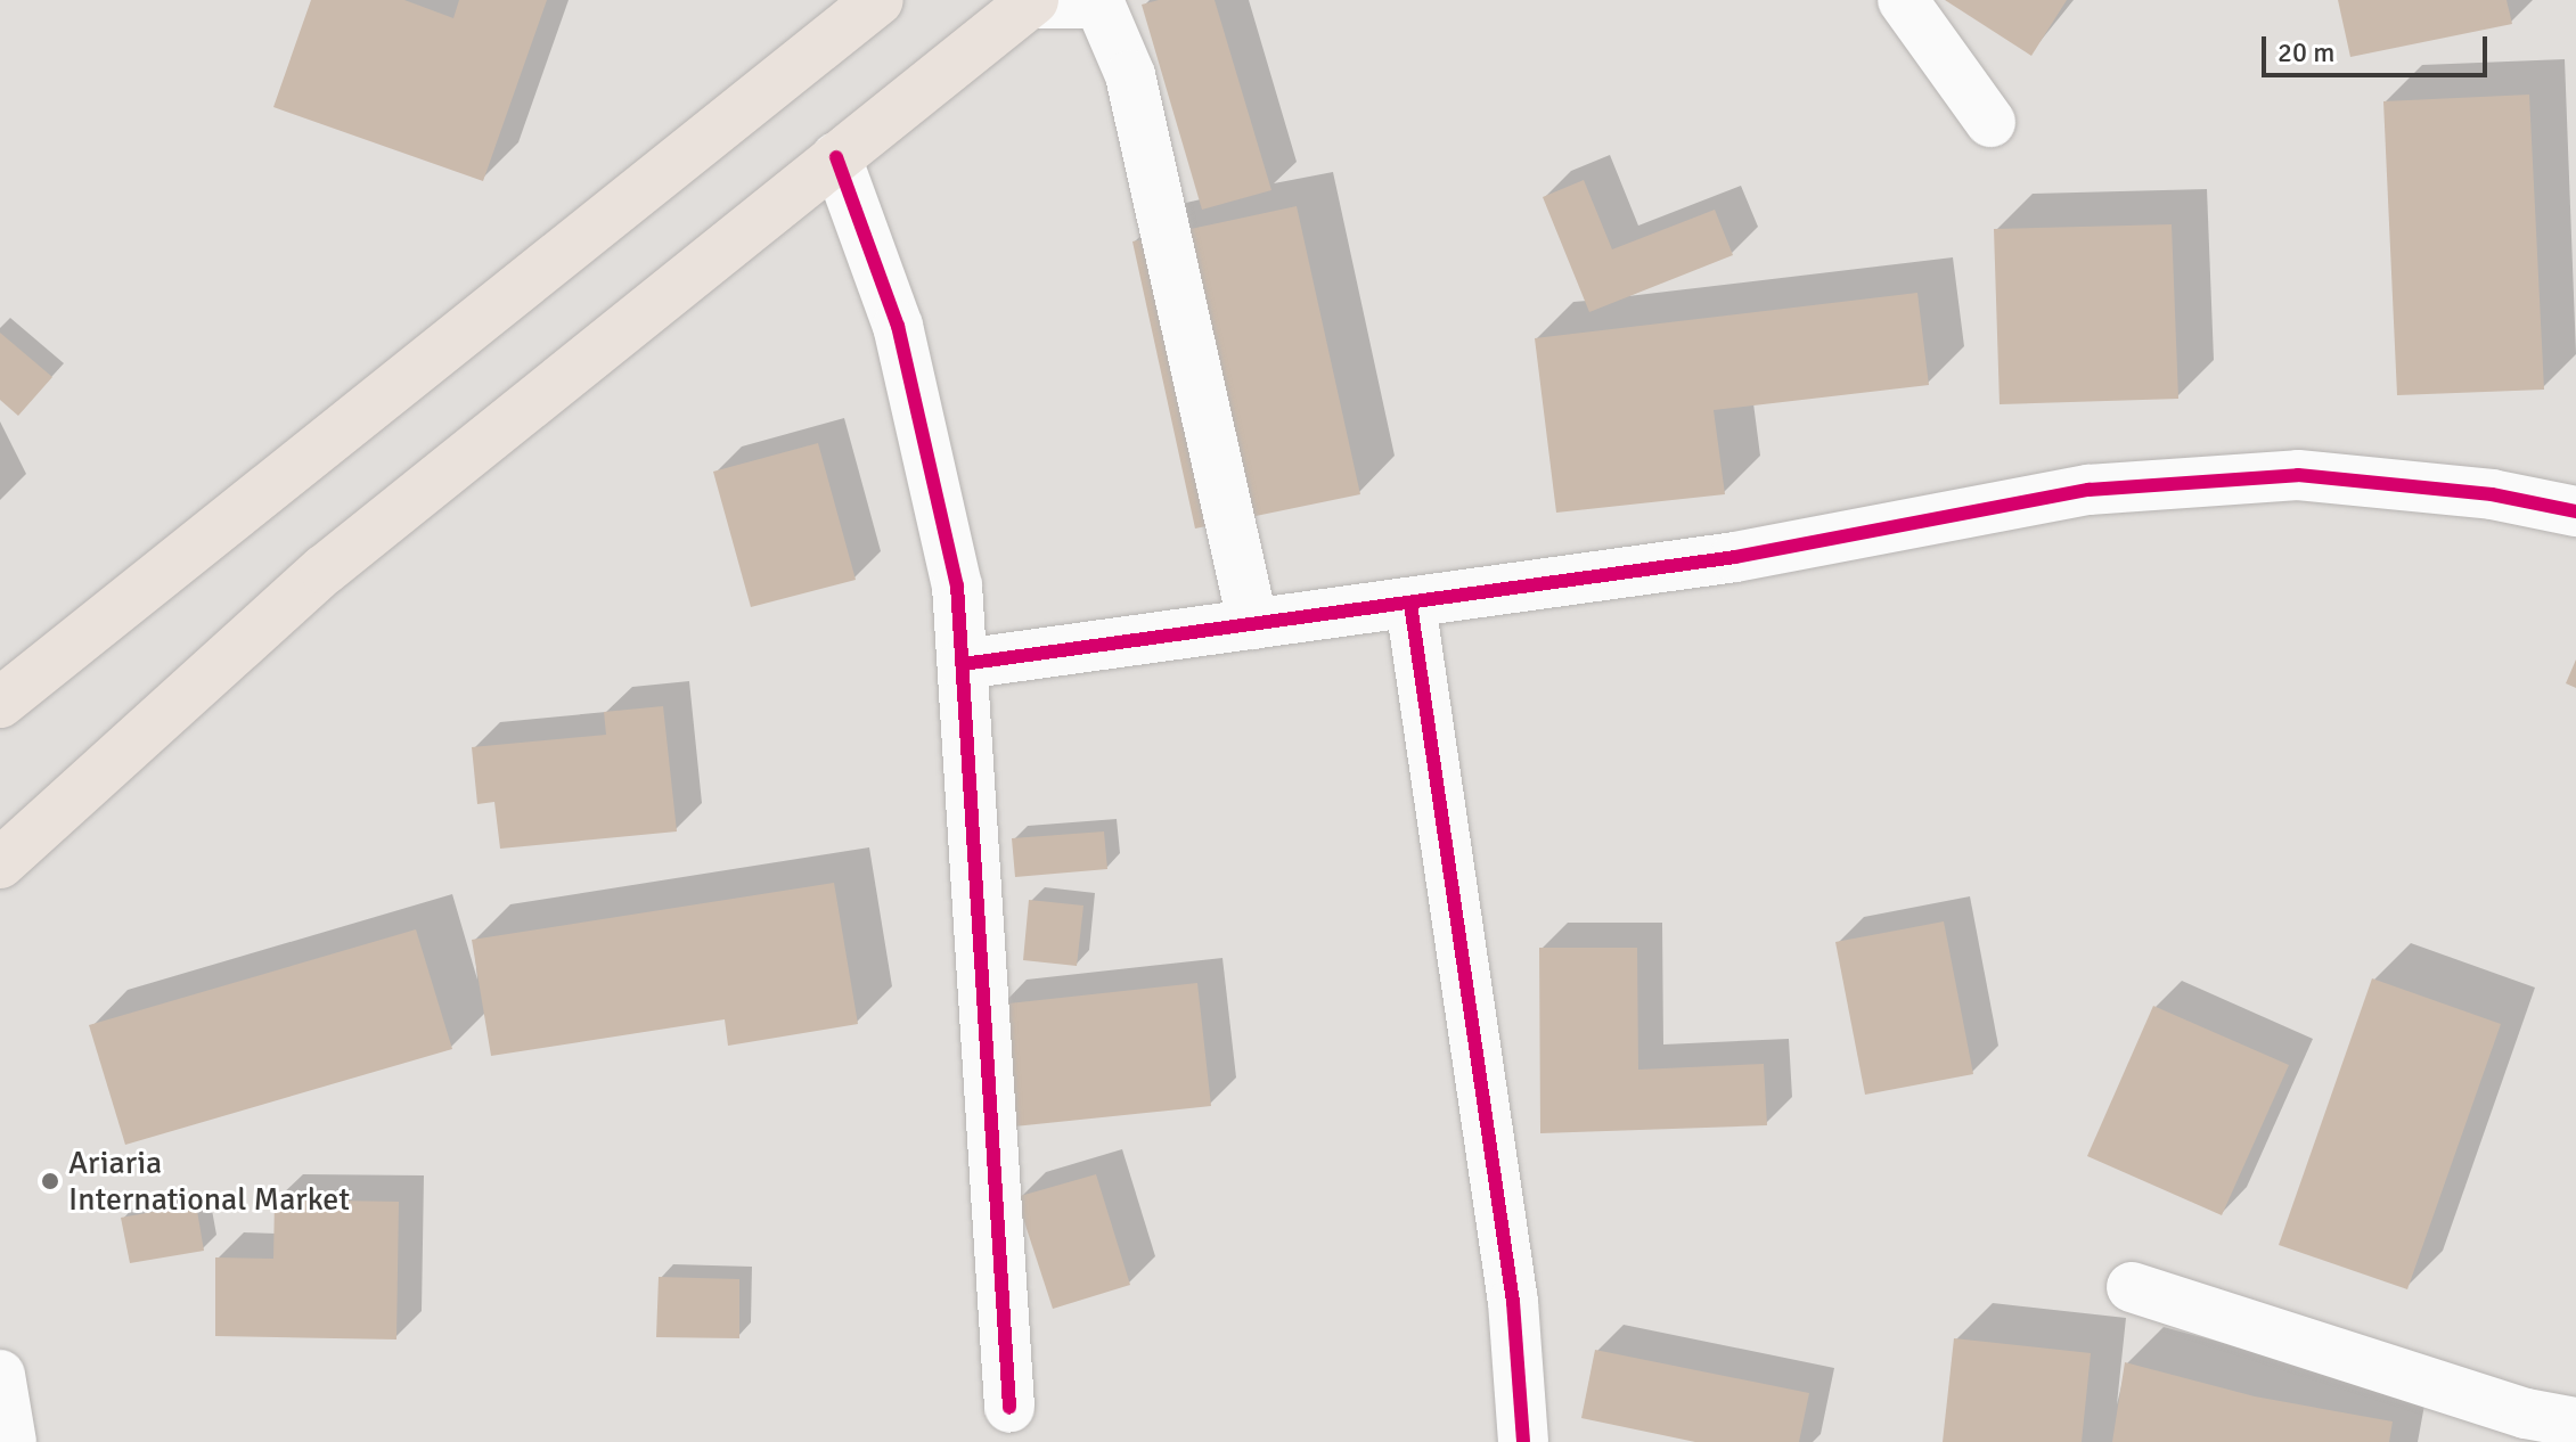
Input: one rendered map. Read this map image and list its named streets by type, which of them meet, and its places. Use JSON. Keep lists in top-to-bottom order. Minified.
{"places":["Ariaria International Market"],"scale_bar":"20 m"}
